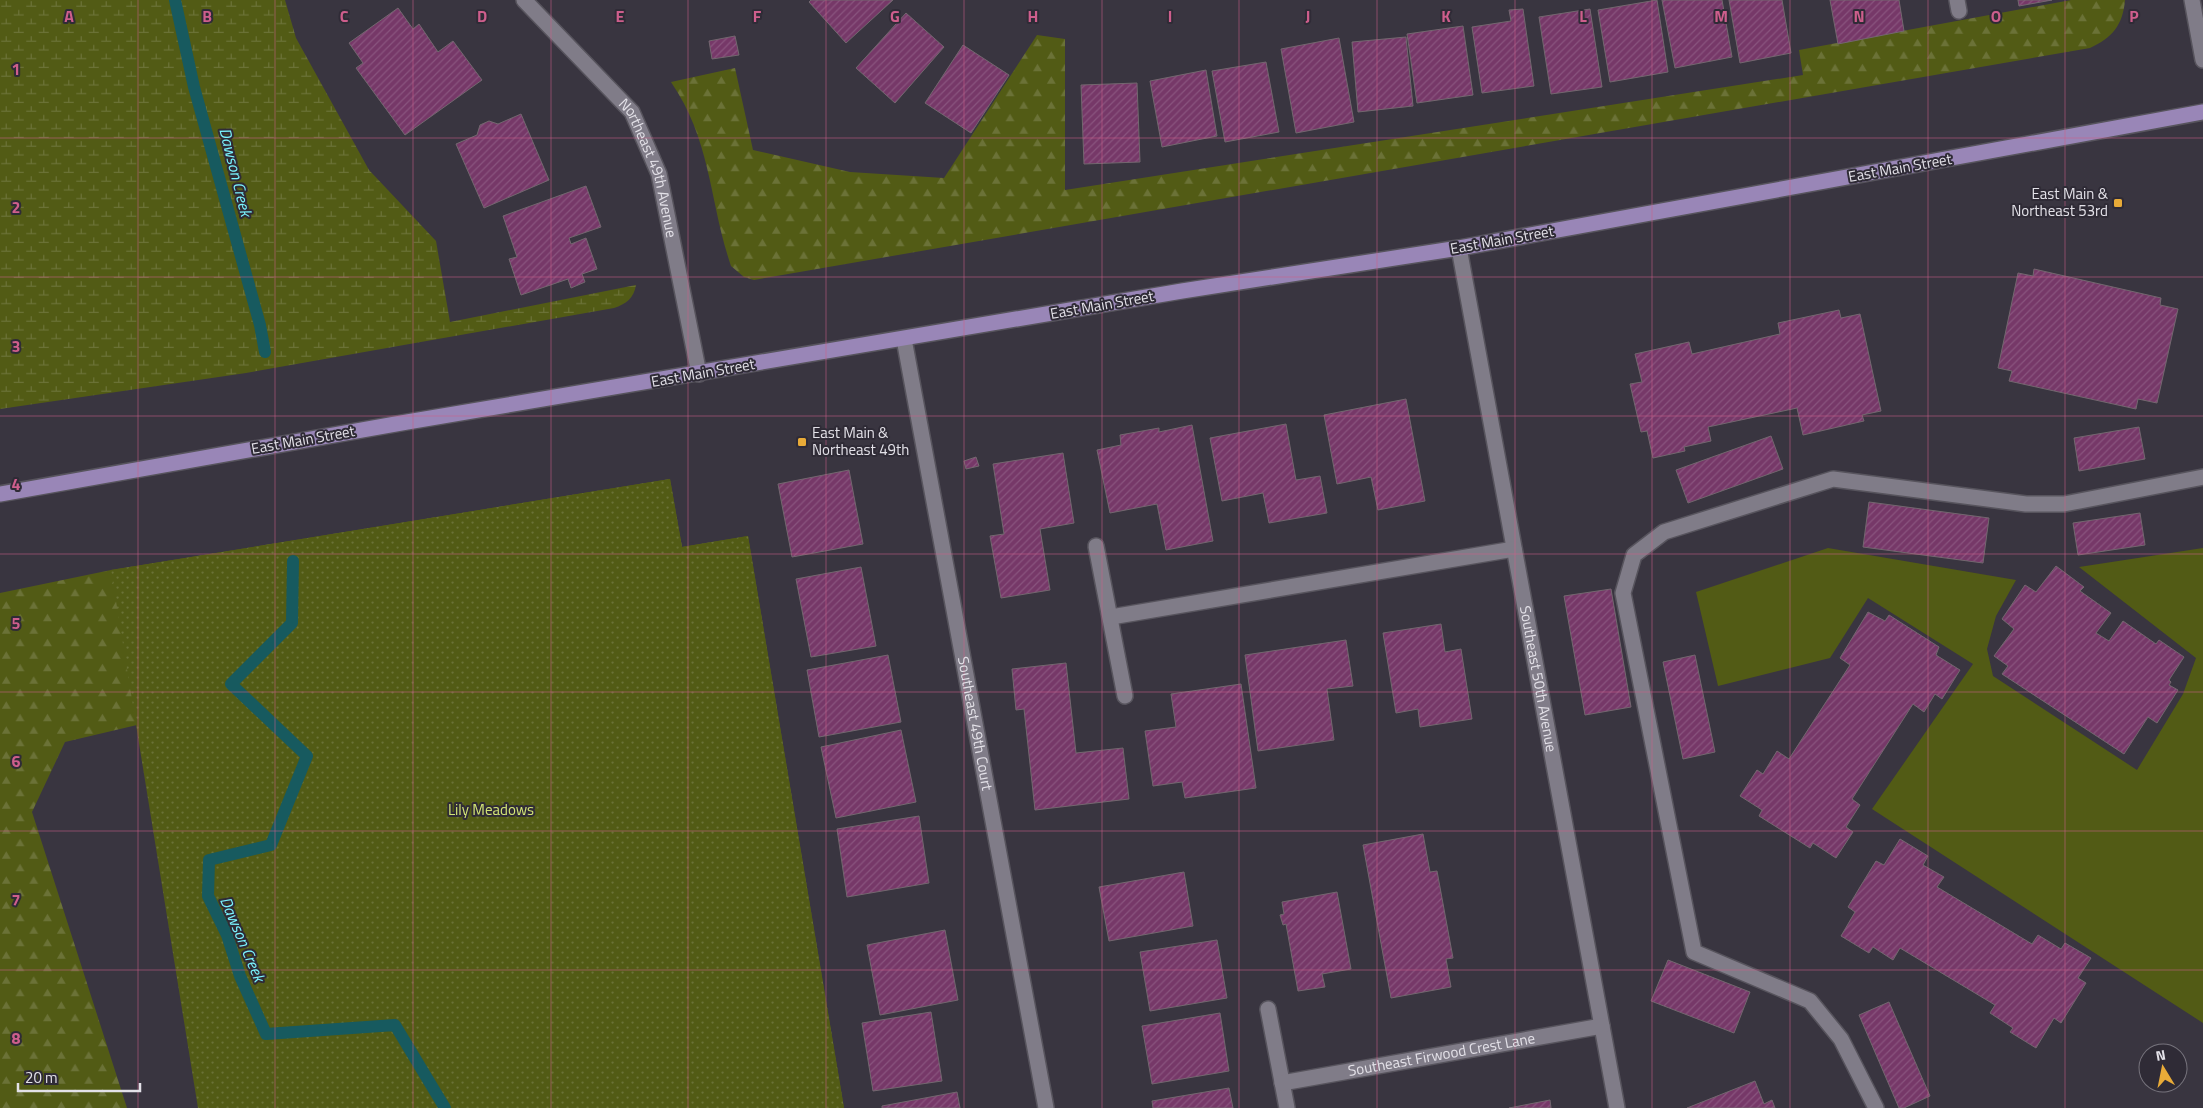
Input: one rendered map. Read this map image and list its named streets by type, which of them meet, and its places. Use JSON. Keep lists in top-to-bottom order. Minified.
{"streets":{"main road":["East Main Street"],"street":["Northeast 49th Avenue","Southeast 50th Avenue","Southeast 49th Court","Southeast Firwood Crest Lane"]},"crossings":[["East Main Street","Northeast 49th Avenue"],["East Main Street","Southeast 50th Avenue"],["East Main Street","Southeast 49th Court"],["Southeast 50th Avenue","Southeast Firwood Crest Lane"]],"water":["Dawson Creek"],"parks":["Lily Meadows"],"places":{"transit":["East Main & Northeast 53rd","East Main & Northeast 49th"]},"scale_bar":"20 m","north":"top","grid":{"columns":["A","B","C","D","E","F","G","H","I","J","K","L","M","N","O","P"],"rows":["1","2","3","4","5","6","7","8"]}}
